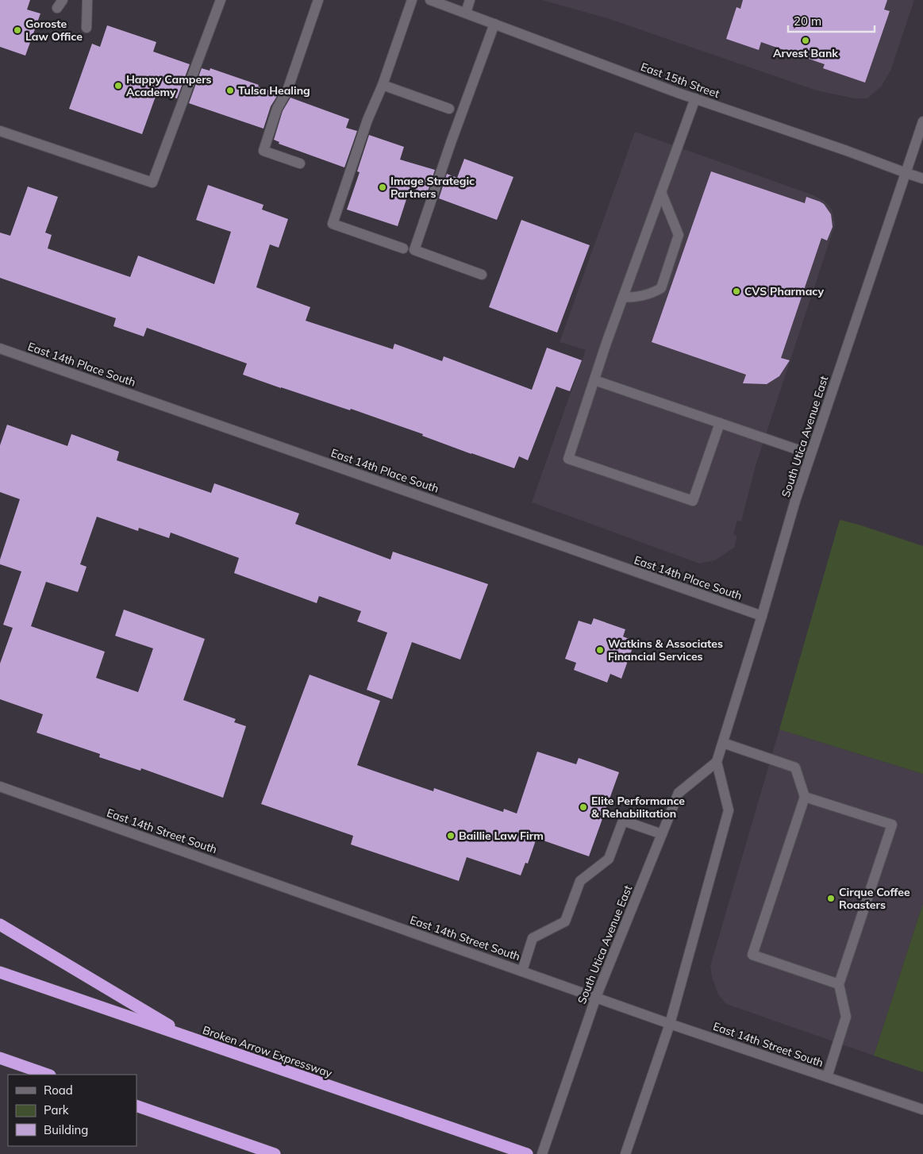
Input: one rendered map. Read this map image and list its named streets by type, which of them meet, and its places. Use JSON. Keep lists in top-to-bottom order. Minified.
{"streets":{"highway":["Broken Arrow Expressway"],"main road":["East 15th Street","East 14th Place South","South Utica Avenue East","East 14th Street South"]},"crossings":[["East 15th Street","South Utica Avenue East"],["East 14th Place South","South Utica Avenue East"],["South Utica Avenue East","East 14th Street South"]],"places":["Goroste Law Office","Arvest Bank","Happy Campers Academy","Tulsa Healing","Image Strategic Partners","CVS Pharmacy","Watkins & Associates Financial Services","Elite Performance & Rehabilitation","Baillie Law Firm","Cirque Coffee Roasters"],"legend":["Road","Park","Building"],"scale_bar":"20 m"}
